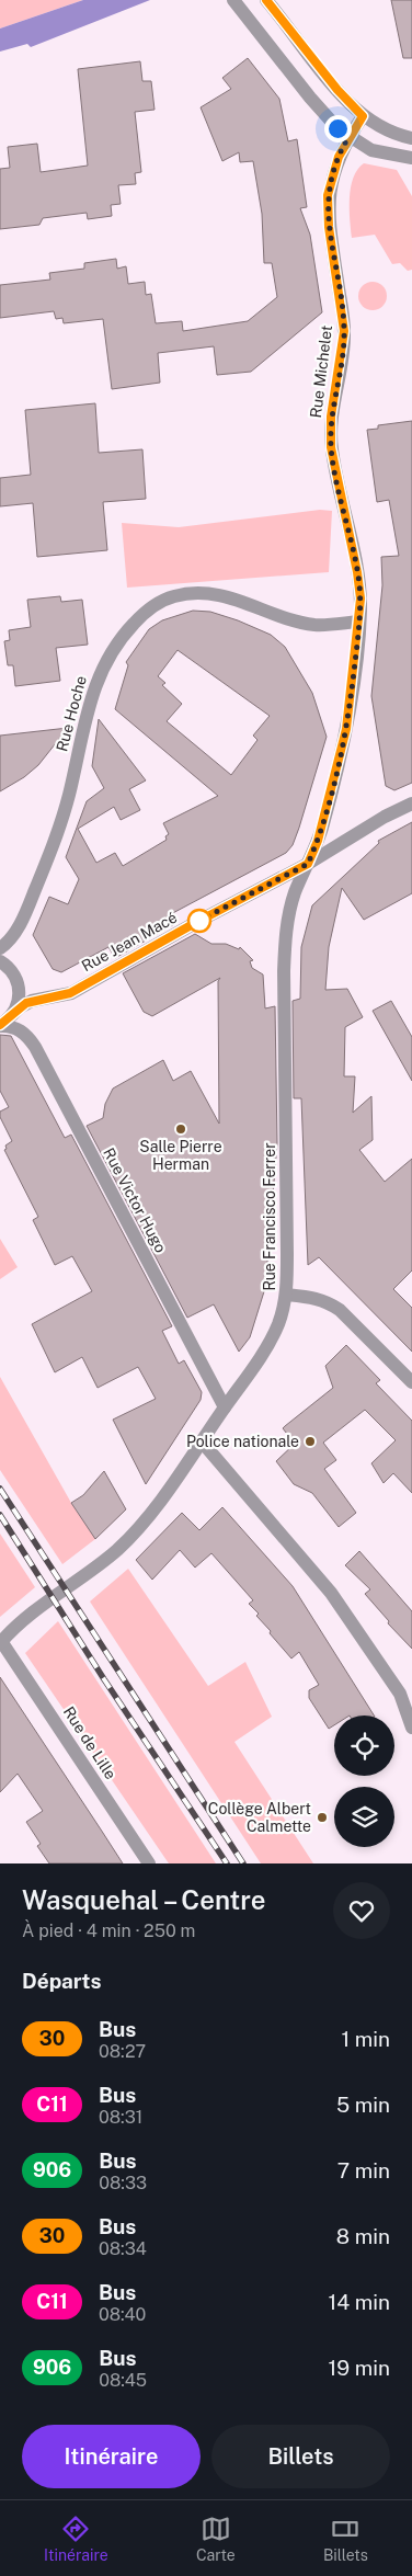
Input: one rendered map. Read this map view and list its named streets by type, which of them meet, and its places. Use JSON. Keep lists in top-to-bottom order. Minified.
{"streets":{"street":["Rue Michelet","Rue Hoche","Rue Jean Macé","Rue Victor Hugo","Rue Francisco Ferrer","Rue de Lille"]},"crossings":[["Rue Michelet","Rue Hoche"],["Rue Michelet","Rue Francisco Ferrer"],["Rue Jean Macé","Rue Victor Hugo"],["Rue Jean Macé","Rue Francisco Ferrer"],["Rue Victor Hugo","Rue Francisco Ferrer"],["Rue Francisco Ferrer","Rue de Lille"]],"places":["Salle Pierre Herman","Police nationale","Collège Albert Calmette"],"lines":["bus line 30"],"page":{"heading":[["Wasquehal – Centre","À pied · 4 min · 250 m"],"Départs"],"list":[{"mark":"30","name":"Bus","note":"08:27","value":"1 min"},{"mark":"C11","name":"Bus","note":"08:31","value":"5 min"},{"mark":"906","name":"Bus","note":"08:33","value":"7 min"},{"mark":"30","name":"Bus","note":"08:34","value":"8 min"},{"mark":"C11","name":"Bus","note":"08:40","value":"14 min"},{"mark":"906","name":"Bus","note":"08:45","value":"19 min"}],"buttons":["Itinéraire","Billets"],"tabs":["Itinéraire","Carte","Billets"]}}
